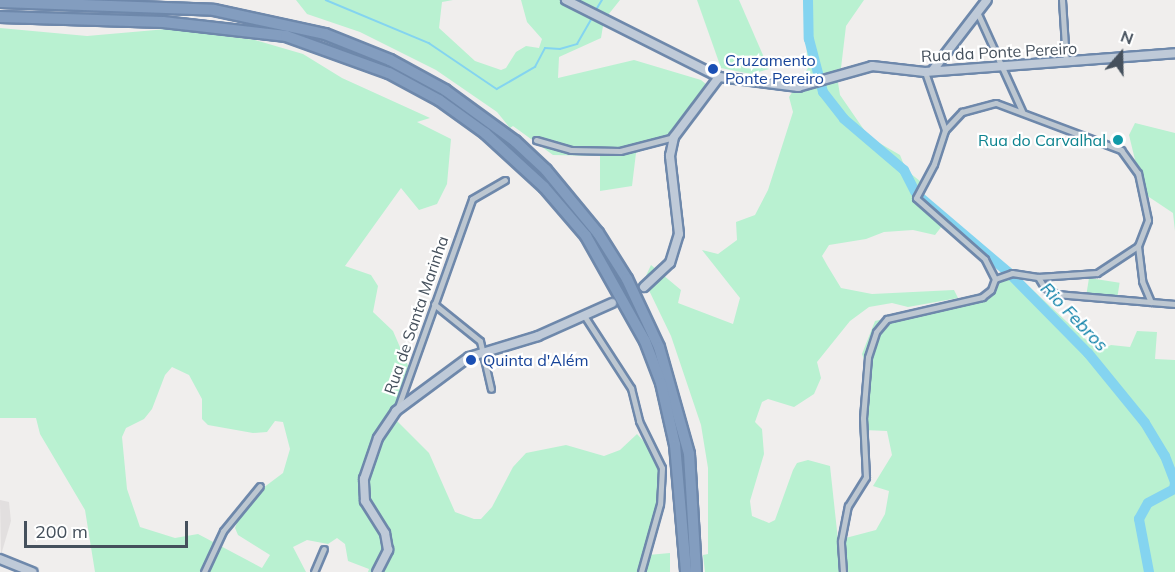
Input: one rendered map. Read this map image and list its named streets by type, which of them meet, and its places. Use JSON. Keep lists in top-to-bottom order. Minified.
{"streets":{"street":["Rua da Ponte Pereiro","Rua de Santa Marinha"]},"water":["Rio Febros"],"places":["Cruzamento Ponte Pereiro","Rua do Carvalhal","Quinta d'Além"],"scale_bar":"200 m","north":"top"}
